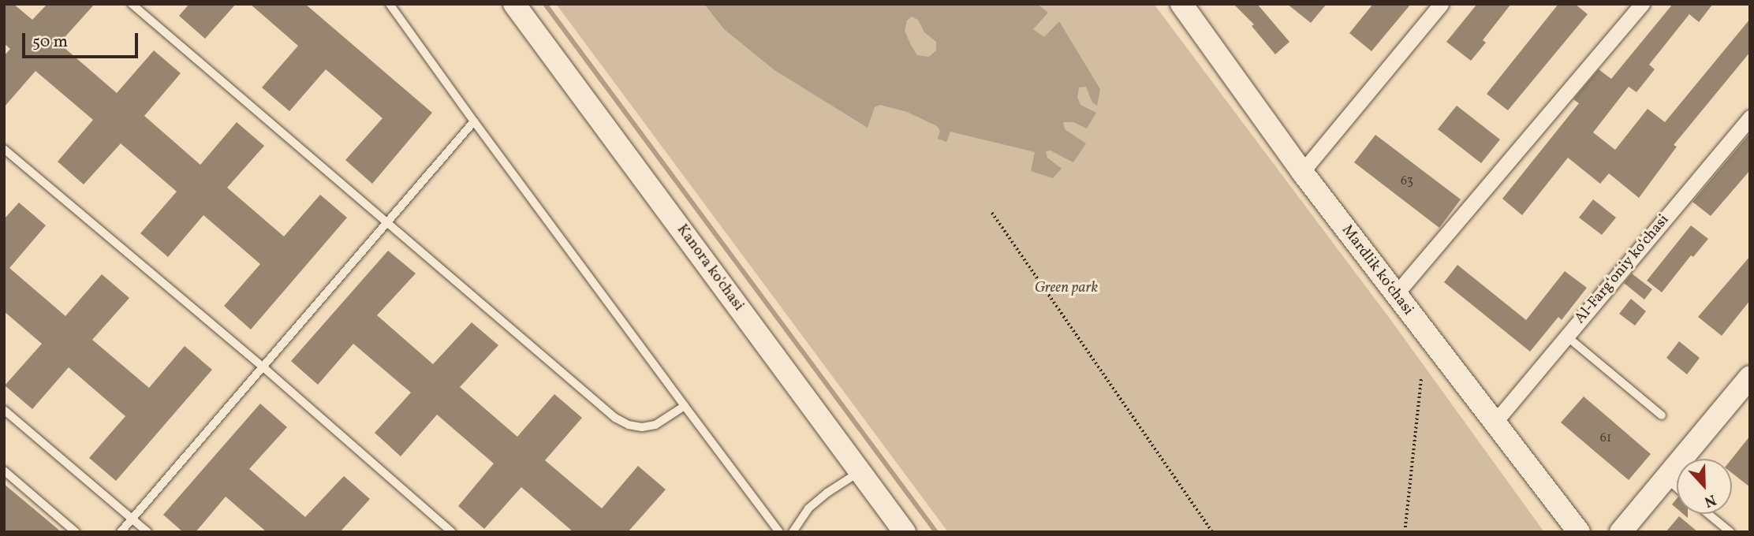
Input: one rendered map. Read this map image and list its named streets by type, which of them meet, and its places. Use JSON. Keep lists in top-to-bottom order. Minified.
{"streets":{"street":["Kanora ko'chasi","Al-Farg‘oniy ko‘chasi","Mardlik ko‘chasi"]},"crossings":[["Al-Farg‘oniy ko‘chasi","Mardlik ko‘chasi"]],"parks":["Green park"],"house_numbers":["63","61"],"scale_bar":"50 m","north":"bottom"}
